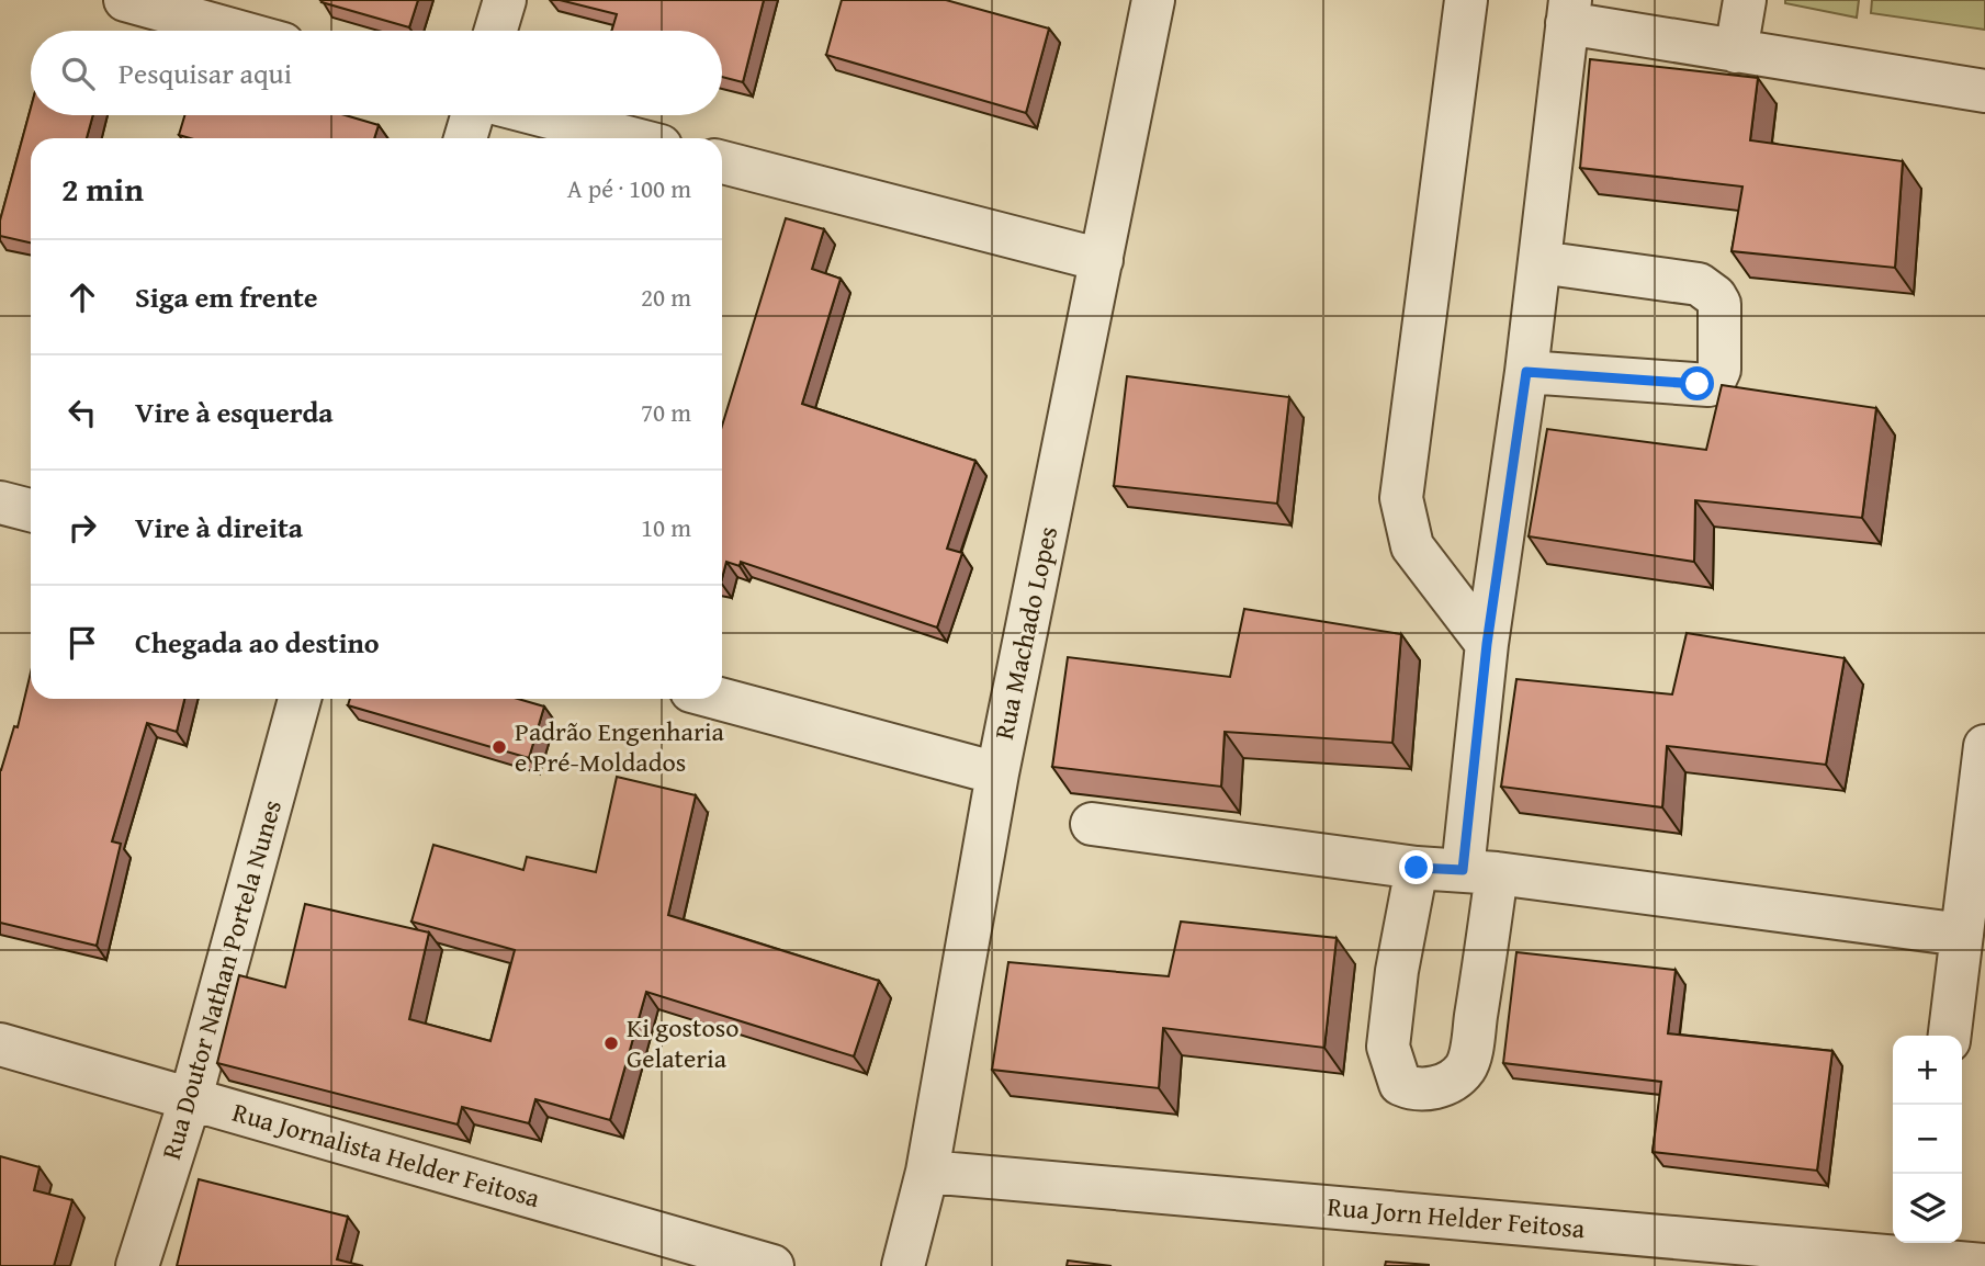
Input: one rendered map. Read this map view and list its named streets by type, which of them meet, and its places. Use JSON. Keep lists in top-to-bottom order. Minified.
{"streets":{"street":["Rua Machado Lopes","Rua Doutor Nathan Portela Nunes","Rua Jornalista Helder Feitosa","Rua Jorn Helder Feitosa"]},"crossings":[["Rua Machado Lopes","Rua Jorn Helder Feitosa"],["Rua Doutor Nathan Portela Nunes","Rua Jornalista Helder Feitosa"]],"places":["Padrão Engenharia e Pré-Moldados","Ki gostoso Gelateria"],"page":{"search":"Pesquisar aqui","heading":["2 min","A pé · 100 m"],"list":[["Siga em frente","20 m"],["Vire à esquerda","70 m"],["Vire à direita","10 m"],"Chegada ao destino"],"map_buttons":["+","−"]}}
